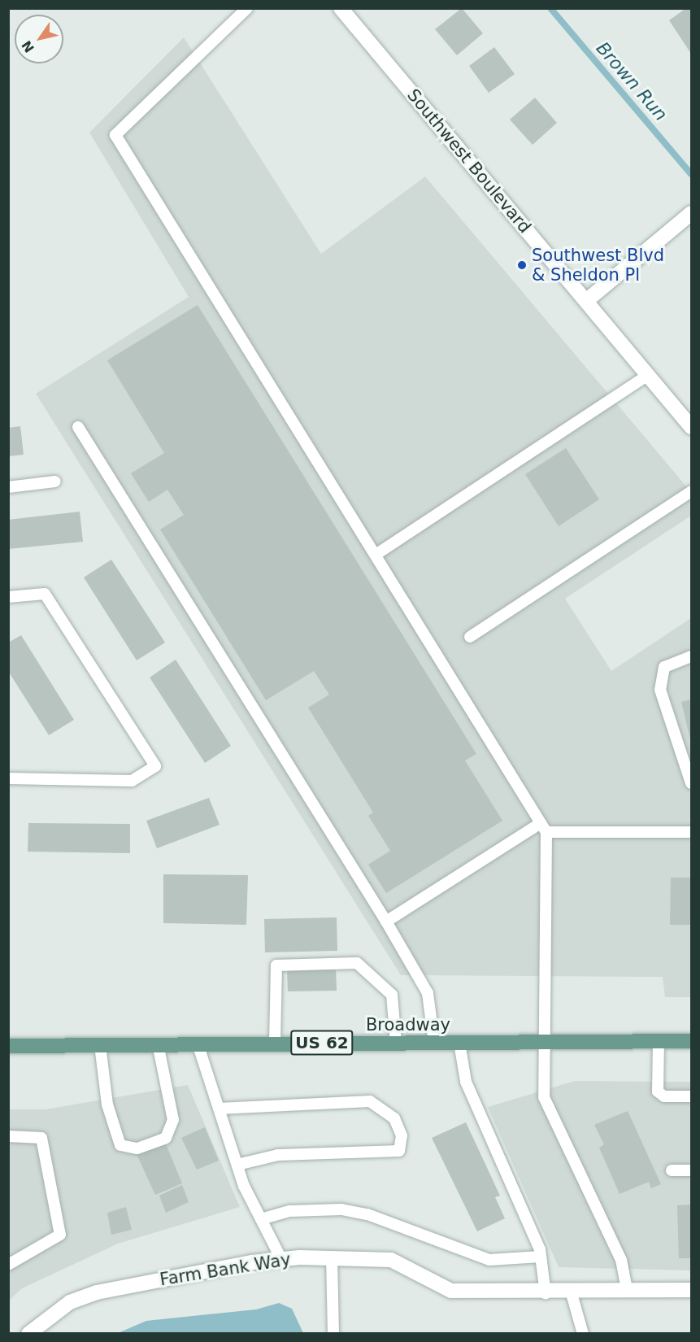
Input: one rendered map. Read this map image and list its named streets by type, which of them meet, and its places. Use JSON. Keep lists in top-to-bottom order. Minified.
{"streets":{"main road":["Broadway","US 62"],"street":["Southwest Boulevard","Farm Bank Way"]},"water":["Brown Run"],"places":["Southwest Blvd & Sheldon Pl"],"north":"bottom left"}
